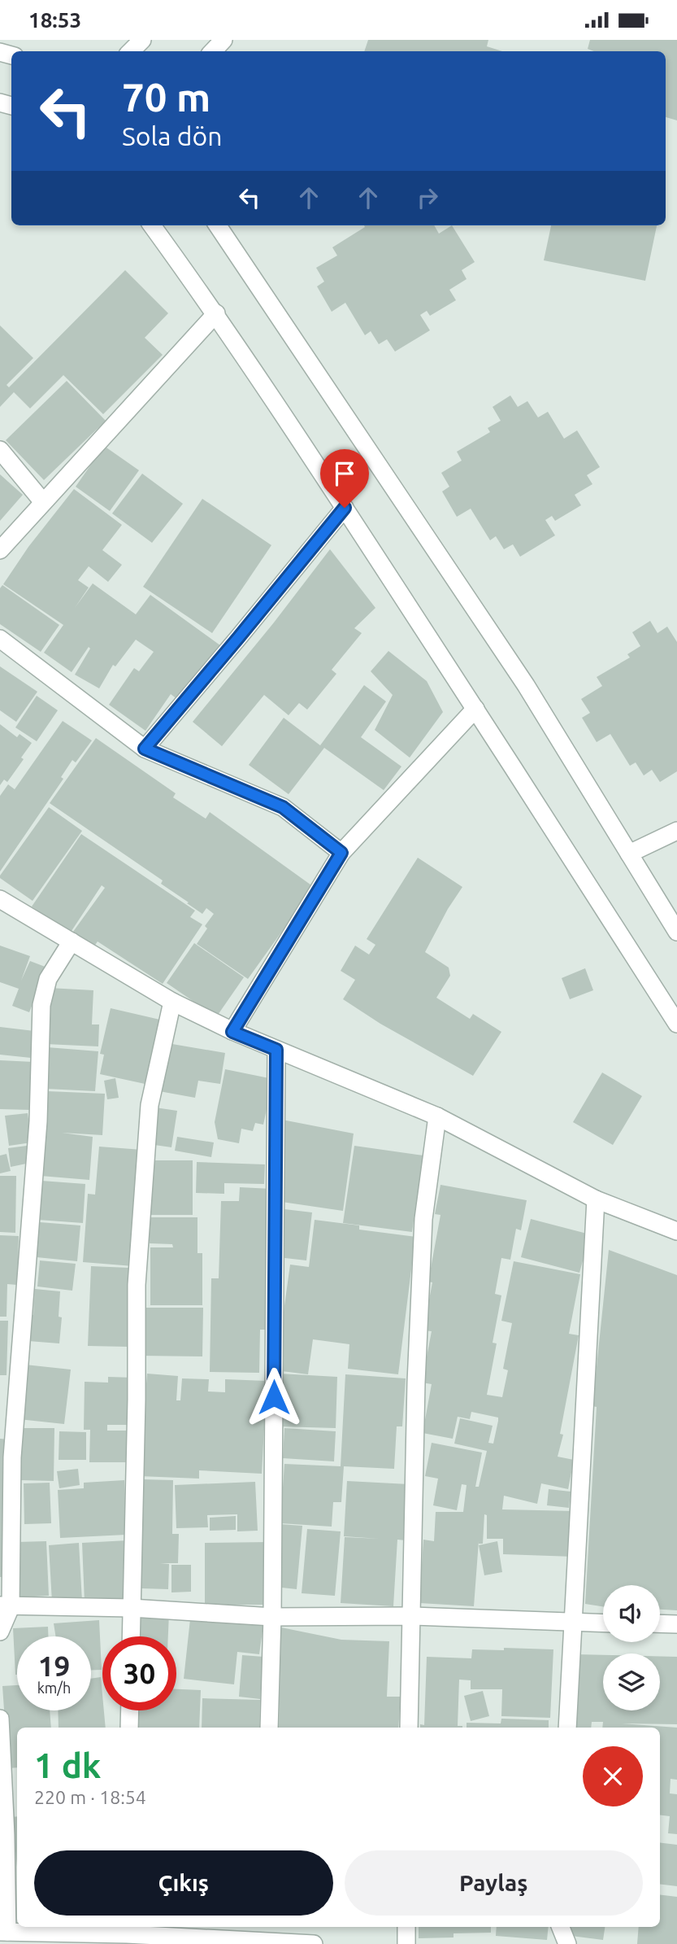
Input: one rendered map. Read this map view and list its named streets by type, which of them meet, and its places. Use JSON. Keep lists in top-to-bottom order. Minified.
{"page":{"status":"18:53","turn":["70 m","Sola dön"],"speed":"19 km/h","limit":"30","heading":["1 dk","220 m · 18:54"],"buttons":["Çıkış","Paylaş"]}}
